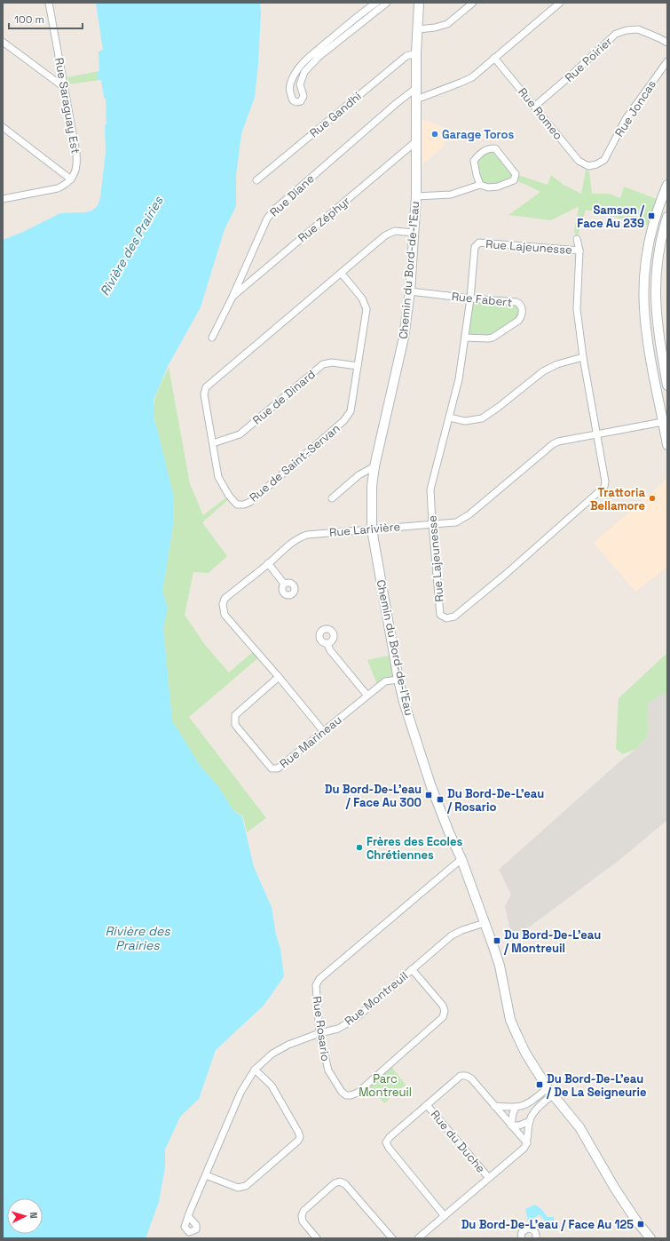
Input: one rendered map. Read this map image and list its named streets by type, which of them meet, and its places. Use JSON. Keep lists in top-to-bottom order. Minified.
{"streets":{"street":["Rue Poirier","Rue Saraguay Est","Rue Joncas","Rue Romeo","Rue Gandhi","Rue Diane","Rue Zéphyr","Rue Lajeunesse","Chemin du Bord-de-l'Eau","Rue Fabert","Rue de Dinard","Rue de Saint-Servan","Rue Larivière","Rue Marineau","Rue Montreuil","Rue Rosario","Rue du Duche"]},"crossings":[["Rue Poirier","Rue Romeo"],["Rue Joncas","Rue Romeo"],["Rue Gandhi","Chemin du Bord-de-l'Eau"],["Rue Diane","Rue Zéphyr"],["Rue Diane","Chemin du Bord-de-l'Eau"],["Rue Zéphyr","Chemin du Bord-de-l'Eau"],["Rue Lajeunesse","Rue Fabert"],["Rue Lajeunesse","Rue Larivière"],["Chemin du Bord-de-l'Eau","Rue Fabert"],["Chemin du Bord-de-l'Eau","Rue de Saint-Servan"],["Chemin du Bord-de-l'Eau","Rue Larivière"],["Chemin du Bord-de-l'Eau","Rue Marineau"],["Chemin du Bord-de-l'Eau","Rue Montreuil"],["Chemin du Bord-de-l'Eau","Rue Rosario"],["Rue de Dinard","Rue de Saint-Servan"],["Rue Larivière","Rue Marineau"],["Rue Montreuil","Rue Rosario"]],"water":["Rivière des Prairies"],"parks":["Parc Montreuil"],"places":{"other":["Garage Toros","Trattoria Bellamore","Frères des Ecoles Chrétiennes"],"transit":["Samson / Face Au 239","Du Bord-De-L'eau / Face Au 300","Du Bord-De-L'eau / Rosario","Du Bord-De-L'eau / Montreuil","Du Bord-De-L'eau / De La Seigneurie","Du Bord-De-L'eau / Face Au 125"]},"scale_bar":"100 m","north":"right"}
